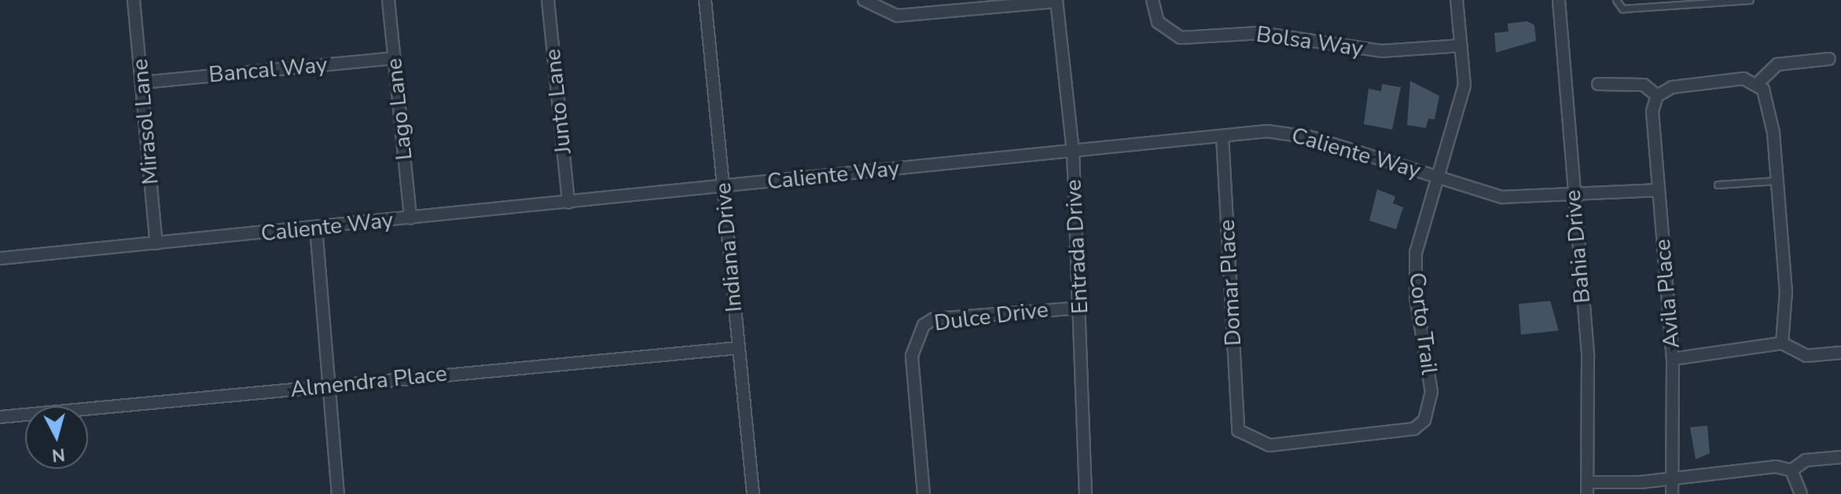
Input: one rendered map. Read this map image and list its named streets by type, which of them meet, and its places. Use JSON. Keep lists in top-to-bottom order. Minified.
{"streets":{"street":["Bolsa Way","Bancal Way","Junto Lane","Lago Lane","Mirasol Lane","Caliente Way","Entrada Drive","Bahia Drive","Indiana Drive","Domar Place","Avila Place","Dulce Drive","Corto Trail","Almendra Place"]},"crossings":[["Bolsa Way","Corto Trail"],["Bancal Way","Lago Lane"],["Bancal Way","Mirasol Lane"],["Junto Lane","Caliente Way"],["Lago Lane","Caliente Way"],["Mirasol Lane","Caliente Way"],["Caliente Way","Entrada Drive"],["Caliente Way","Bahia Drive"],["Caliente Way","Indiana Drive"],["Caliente Way","Domar Place"],["Caliente Way","Avila Place"],["Caliente Way","Corto Trail"],["Entrada Drive","Dulce Drive"],["Indiana Drive","Almendra Place"],["Domar Place","Corto Trail"]],"north":"bottom"}
